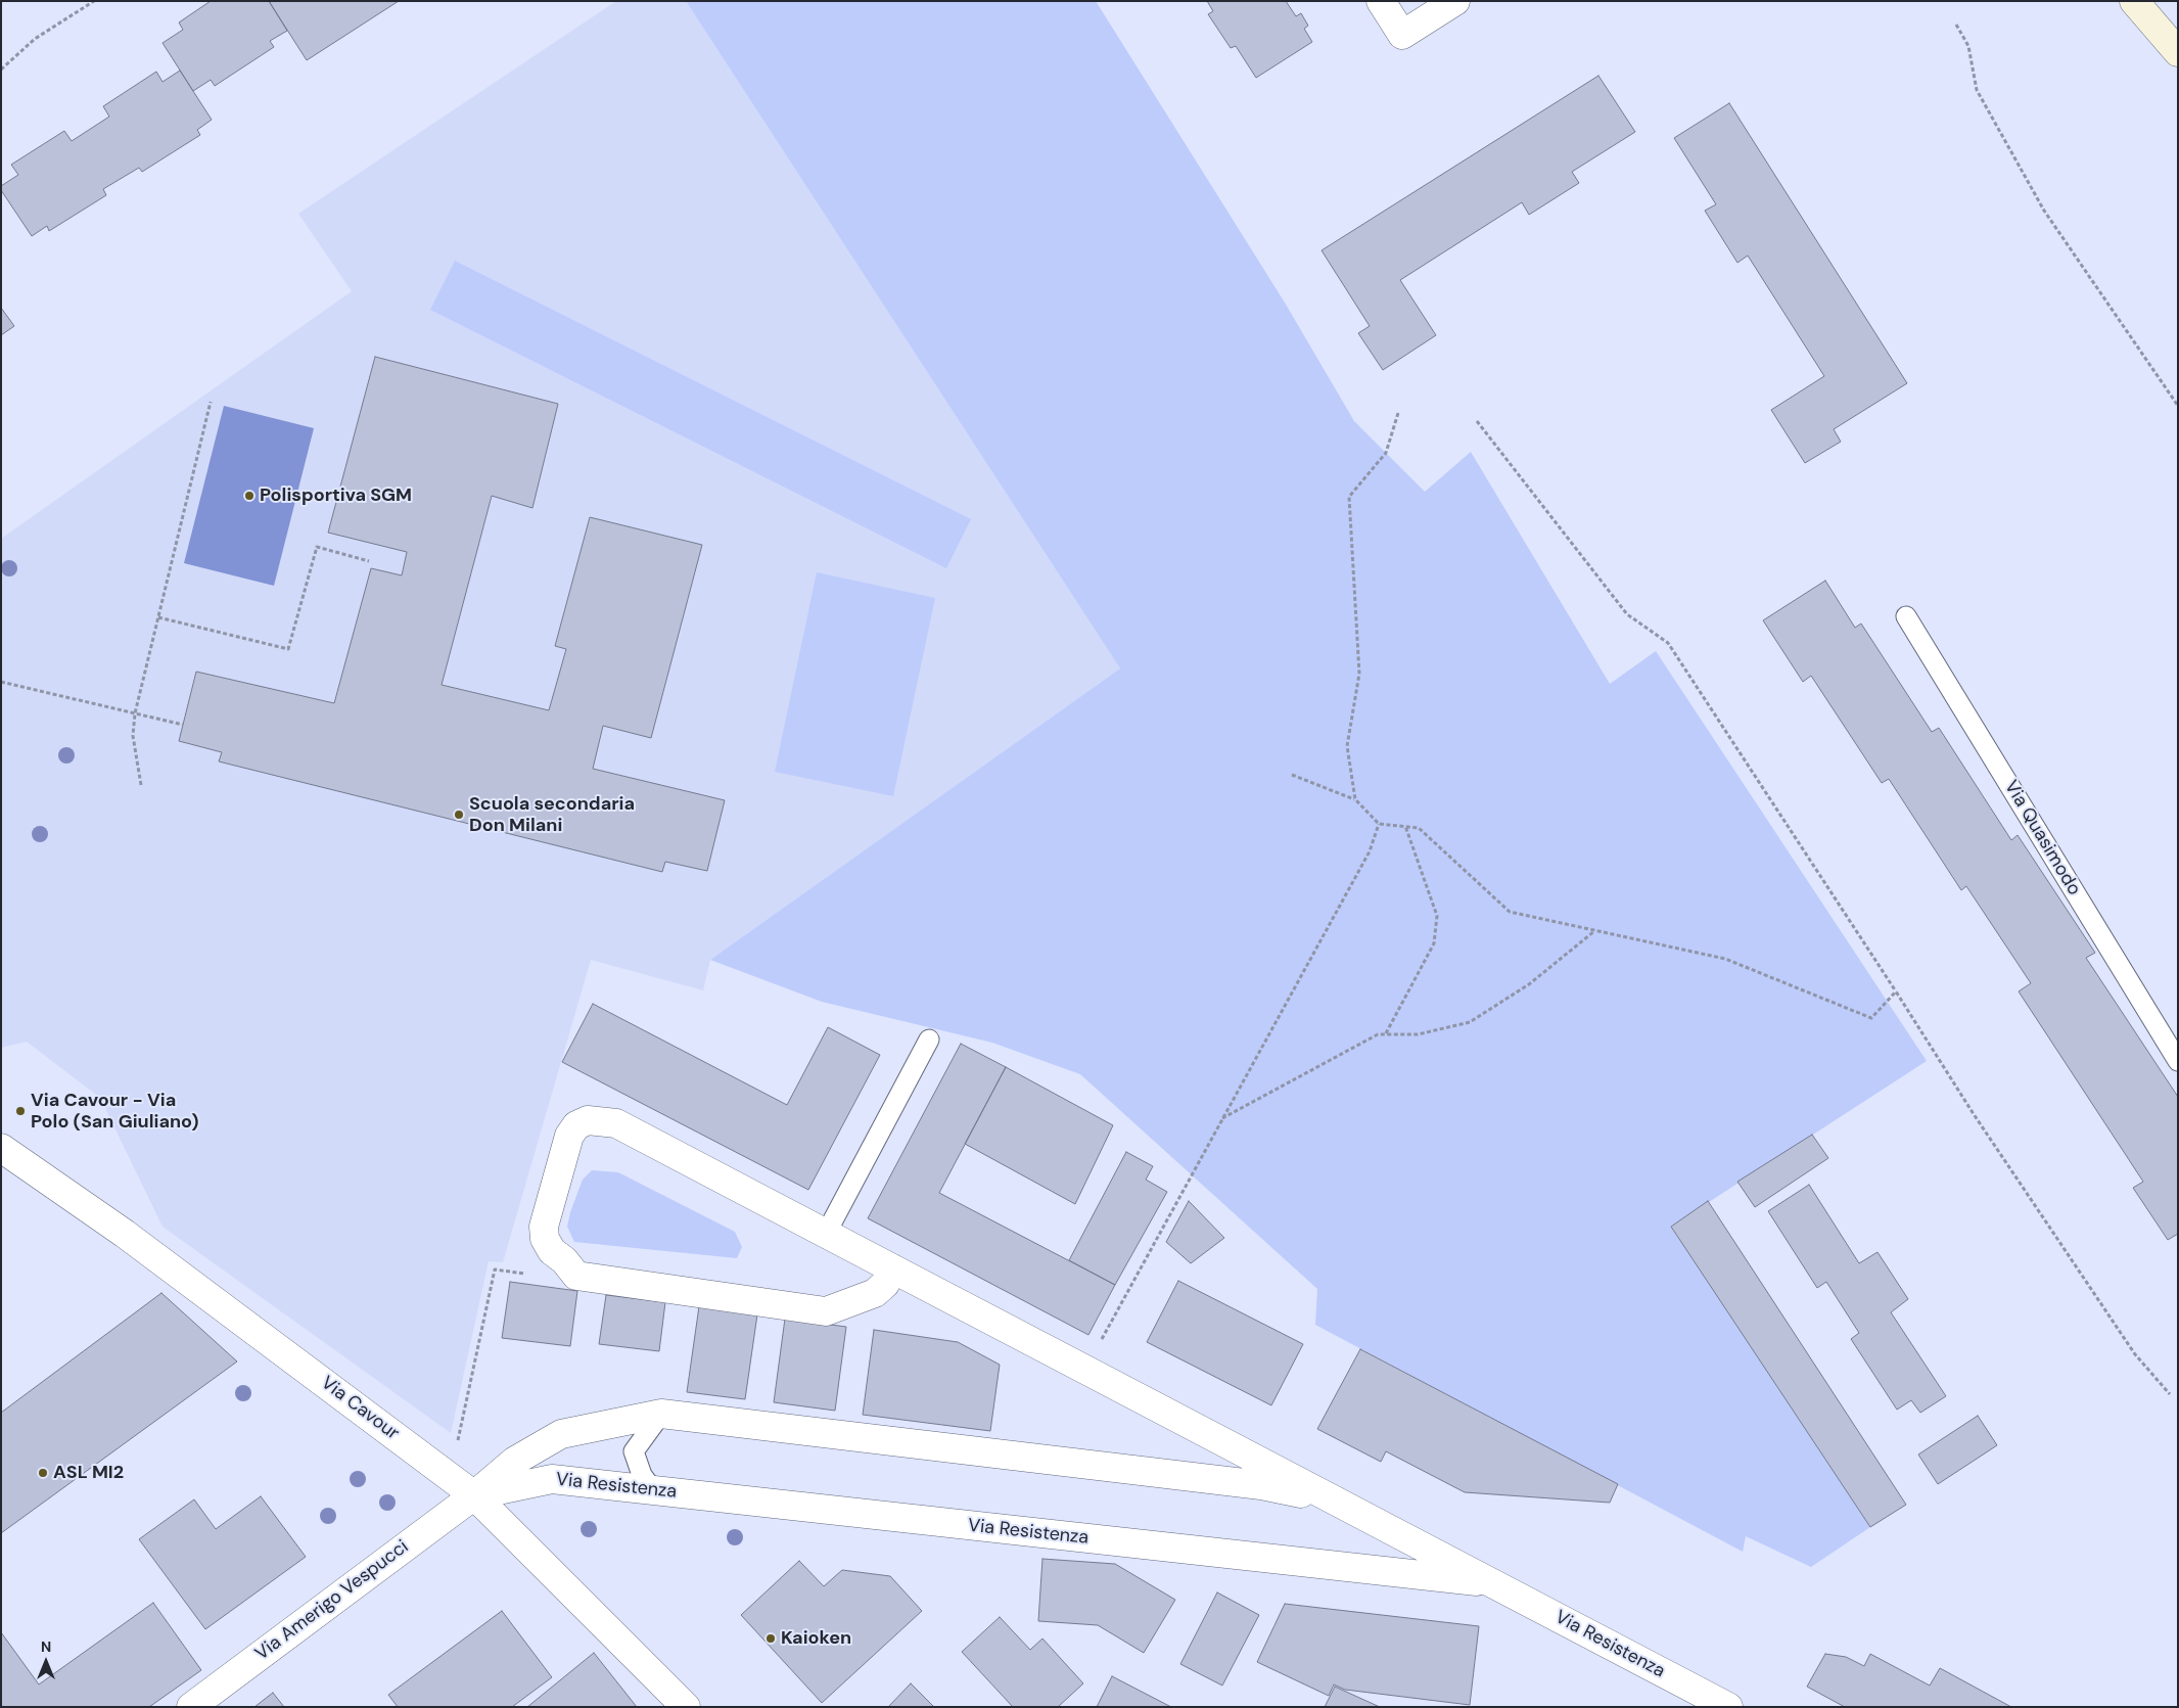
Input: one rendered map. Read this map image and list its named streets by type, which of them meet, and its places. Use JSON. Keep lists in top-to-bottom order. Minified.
{"streets":{"street":["Via Cavour","Via Resistenza","Via Amerigo Vespucci"],"lane":["Via Quasimodo"]},"crossings":[["Via Cavour","Via Resistenza"],["Via Cavour","Via Amerigo Vespucci"],["Via Resistenza","Via Amerigo Vespucci"]],"places":["Polisportiva SGM","Scuola secondaria Don Milani","Via Cavour - Via Polo (San Giuliano)","ASL MI2","Kaioken"],"north":"top"}
